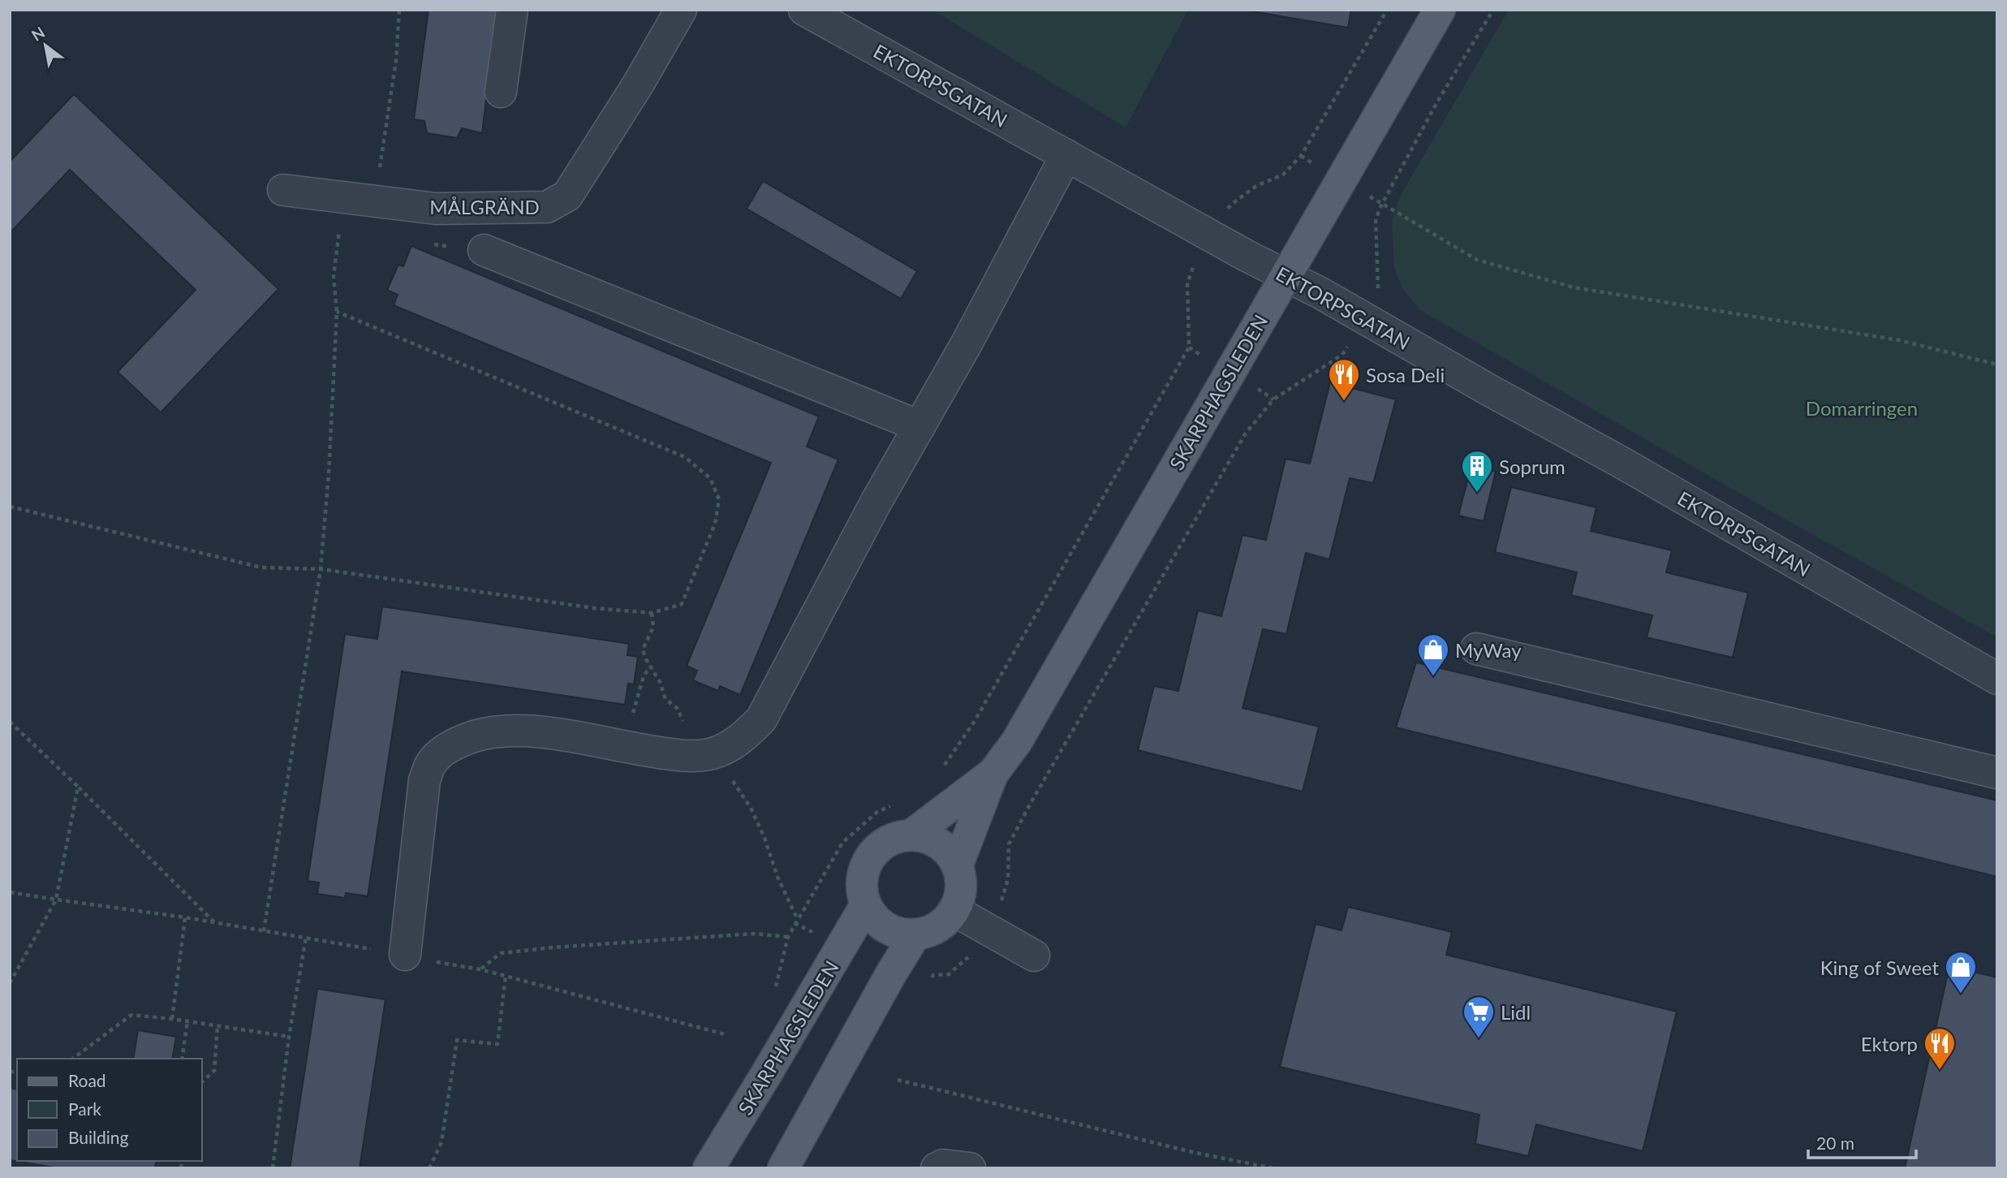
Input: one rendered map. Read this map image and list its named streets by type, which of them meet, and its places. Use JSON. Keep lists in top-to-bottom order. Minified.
{"streets":{"main road":["SKARPHAGSLEDEN"],"street":["EKTORPSGATAN","MÅLGRÄND"]},"crossings":[["EKTORPSGATAN","SKARPHAGSLEDEN"]],"parks":["Domarringen"],"places":{"restaurant":["Sosa Deli","Ektorp"],"building":["Soprum"],"shop":["MyWay","King of Sweet"],"supermarket":["Lidl"]},"legend":["Road","Park","Building"],"scale_bar":"20 m","north":"top left"}
